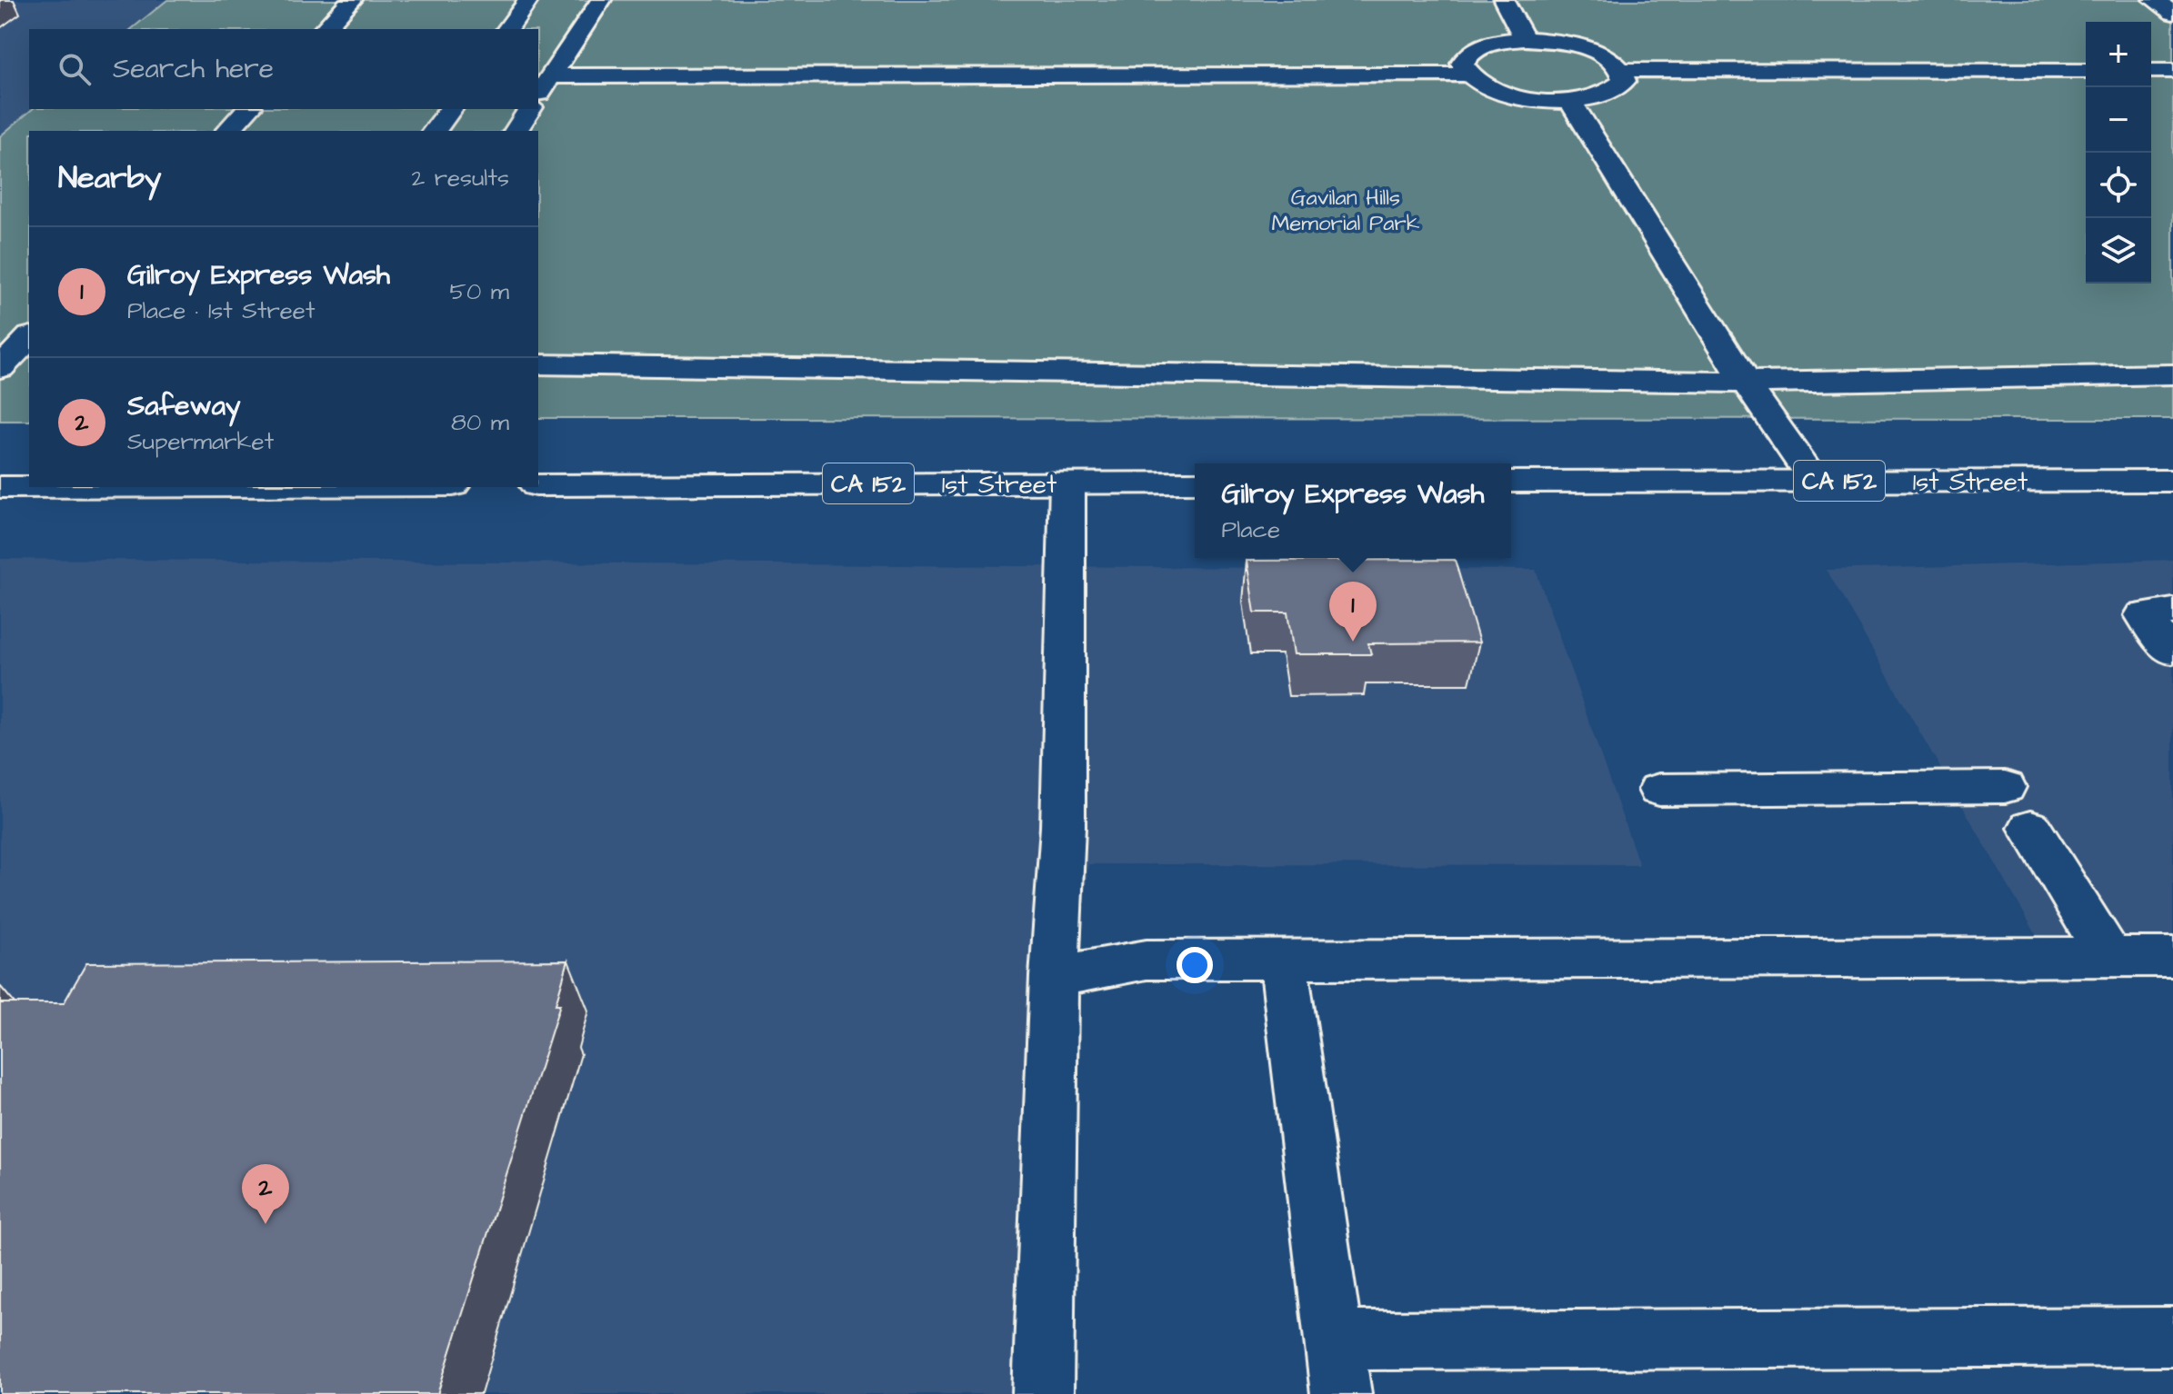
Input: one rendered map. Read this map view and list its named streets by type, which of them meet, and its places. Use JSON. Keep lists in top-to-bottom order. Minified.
{"streets":{"main road":["CA 152","1st Street"]},"parks":["Gavilan Hills Memorial Park"],"page":{"map_buttons":["+","−"],"search":"Search here","heading":["Nearby","2 results"],"list":[{"mark":"1","name":"Gilroy Express Wash","note":"Place · 1st Street","value":"50 m"},{"mark":"2","name":"Safeway","note":"Supermarket","value":"80 m"}],"popup":["Gilroy Express Wash","Place"],"pins":["1","2"]}}
